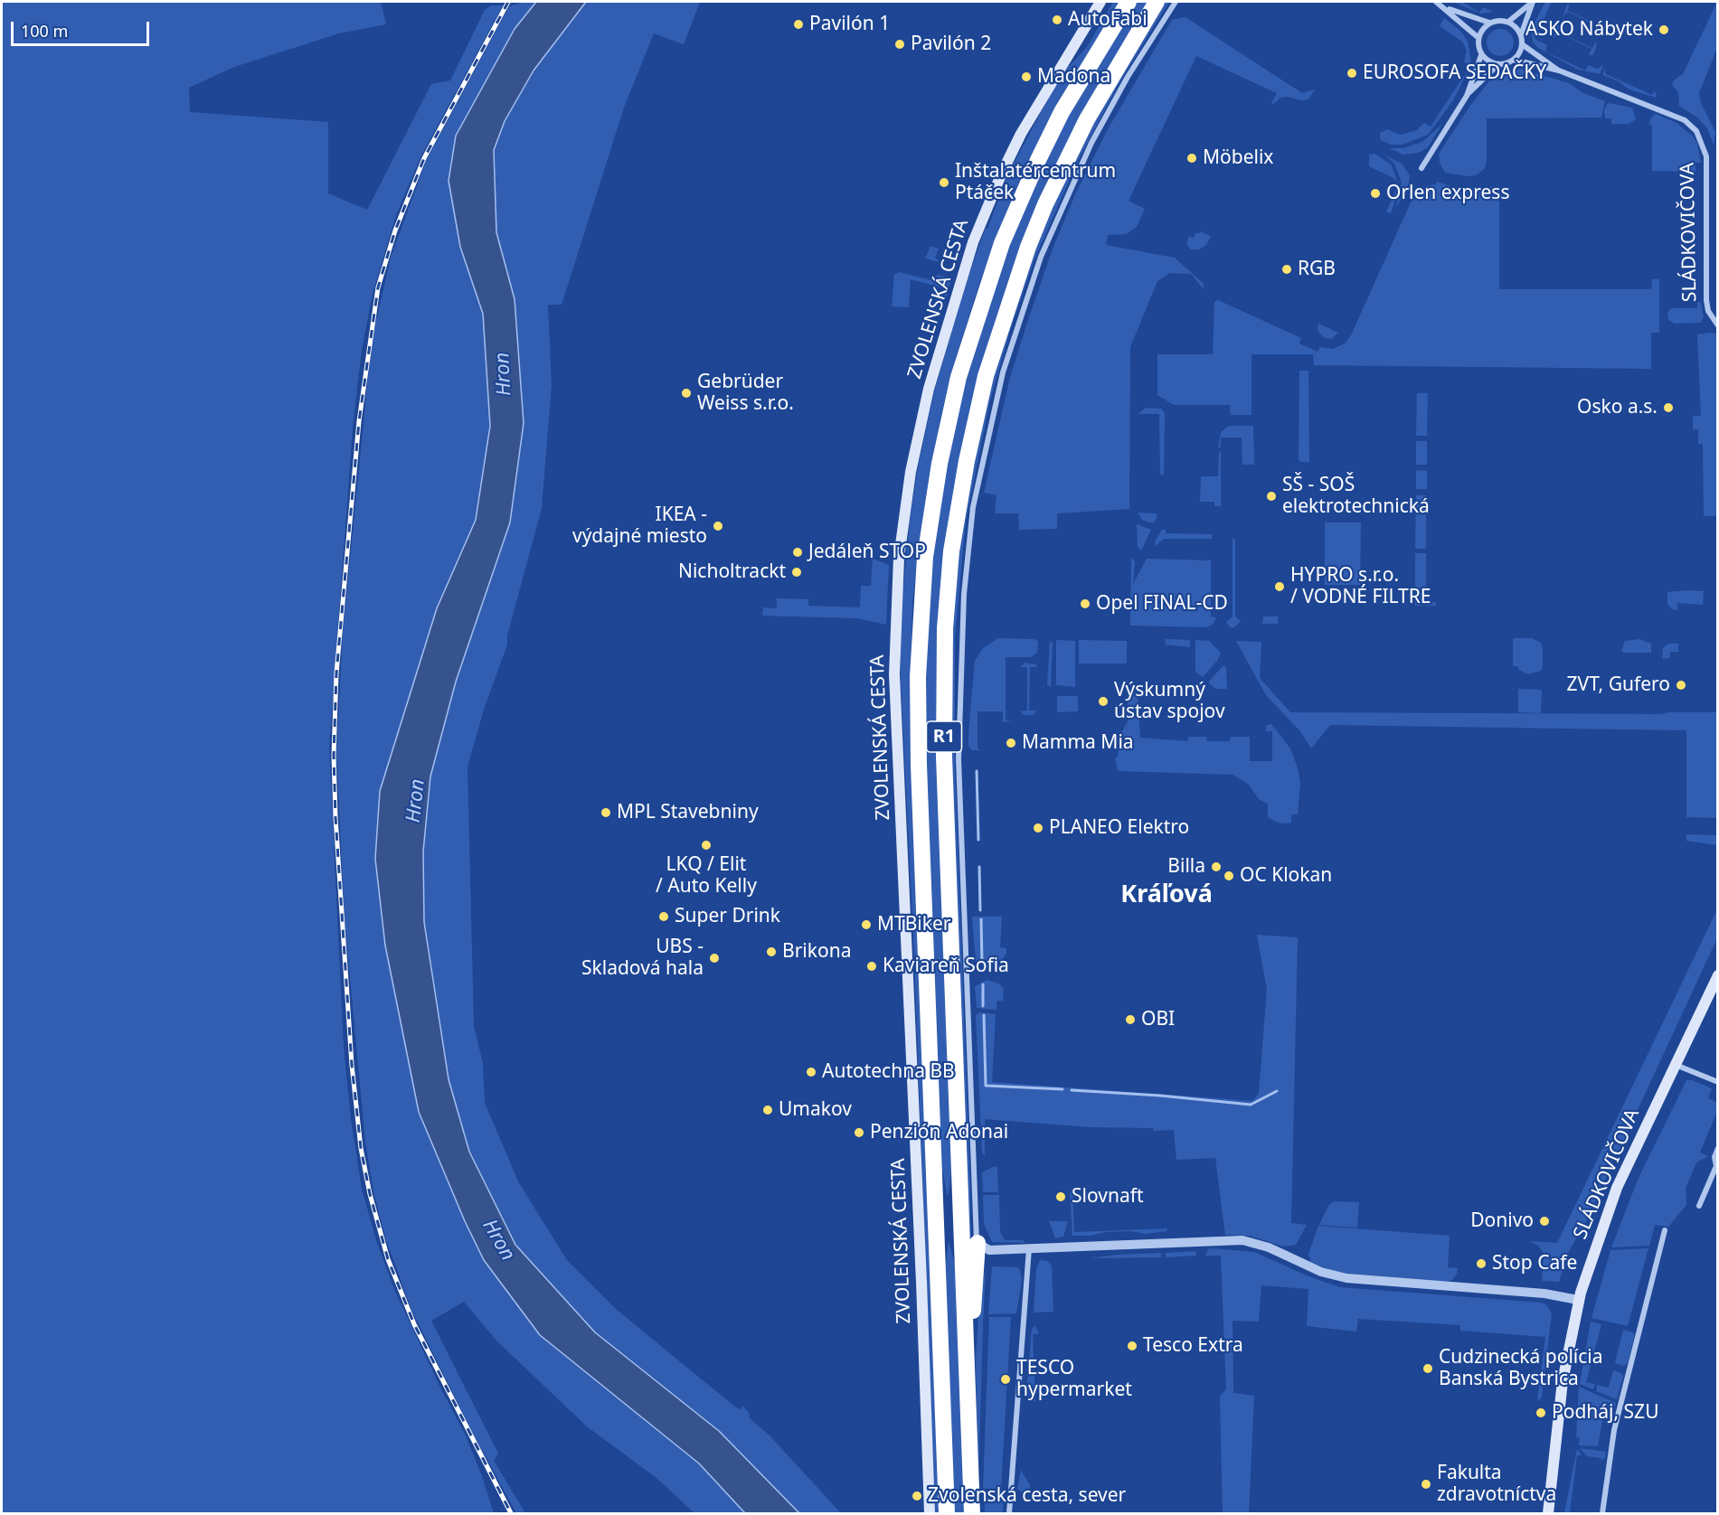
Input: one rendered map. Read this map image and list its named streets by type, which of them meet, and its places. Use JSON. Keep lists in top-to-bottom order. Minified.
{"streets":{"highway":["R1"],"main road":["SLÁDKOVIČOVA","ZVOLENSKÁ CESTA"]},"districts":["Kráľová"],"water":["Hron"],"places":["AutoFabi","Pavilón 1","ASKO Nábytek","Pavilón 2","EUROSOFA SEDAČKY","Madona","Möbelix","Inštalatércentrum Ptáček","Orlen express","RGB","Gebrüder Weiss s.r.o.","Osko a.s.","SŠ - SOŠ elektrotechnická","IKEA - výdajné miesto","Jedáleň STOP","Nicholtrackt","HYPRO s.r.o. / VODNÉ FILTRE","Opel FINAL-CD","ZVT, Gufero","Výskumný ústav spojov","Mamma Mia","MPL Stavebniny","PLANEO Elektro","LKQ / Elit / Auto Kelly","Billa","OC Klokan","Super Drink","MTBiker","Brikona","UBS - Skladová hala","Kaviareň Sofia","OBI","Autotechna BB","Umakov","Penzión Adonai","Slovnaft","Donivo","Stop Cafe","Tesco Extra","Cudzinecká polícia Banská Bystrica","TESCO hypermarket","Podháj, SZU","Fakulta zdravotníctva","Zvolenská cesta, sever"],"scale_bar":"100 m"}
